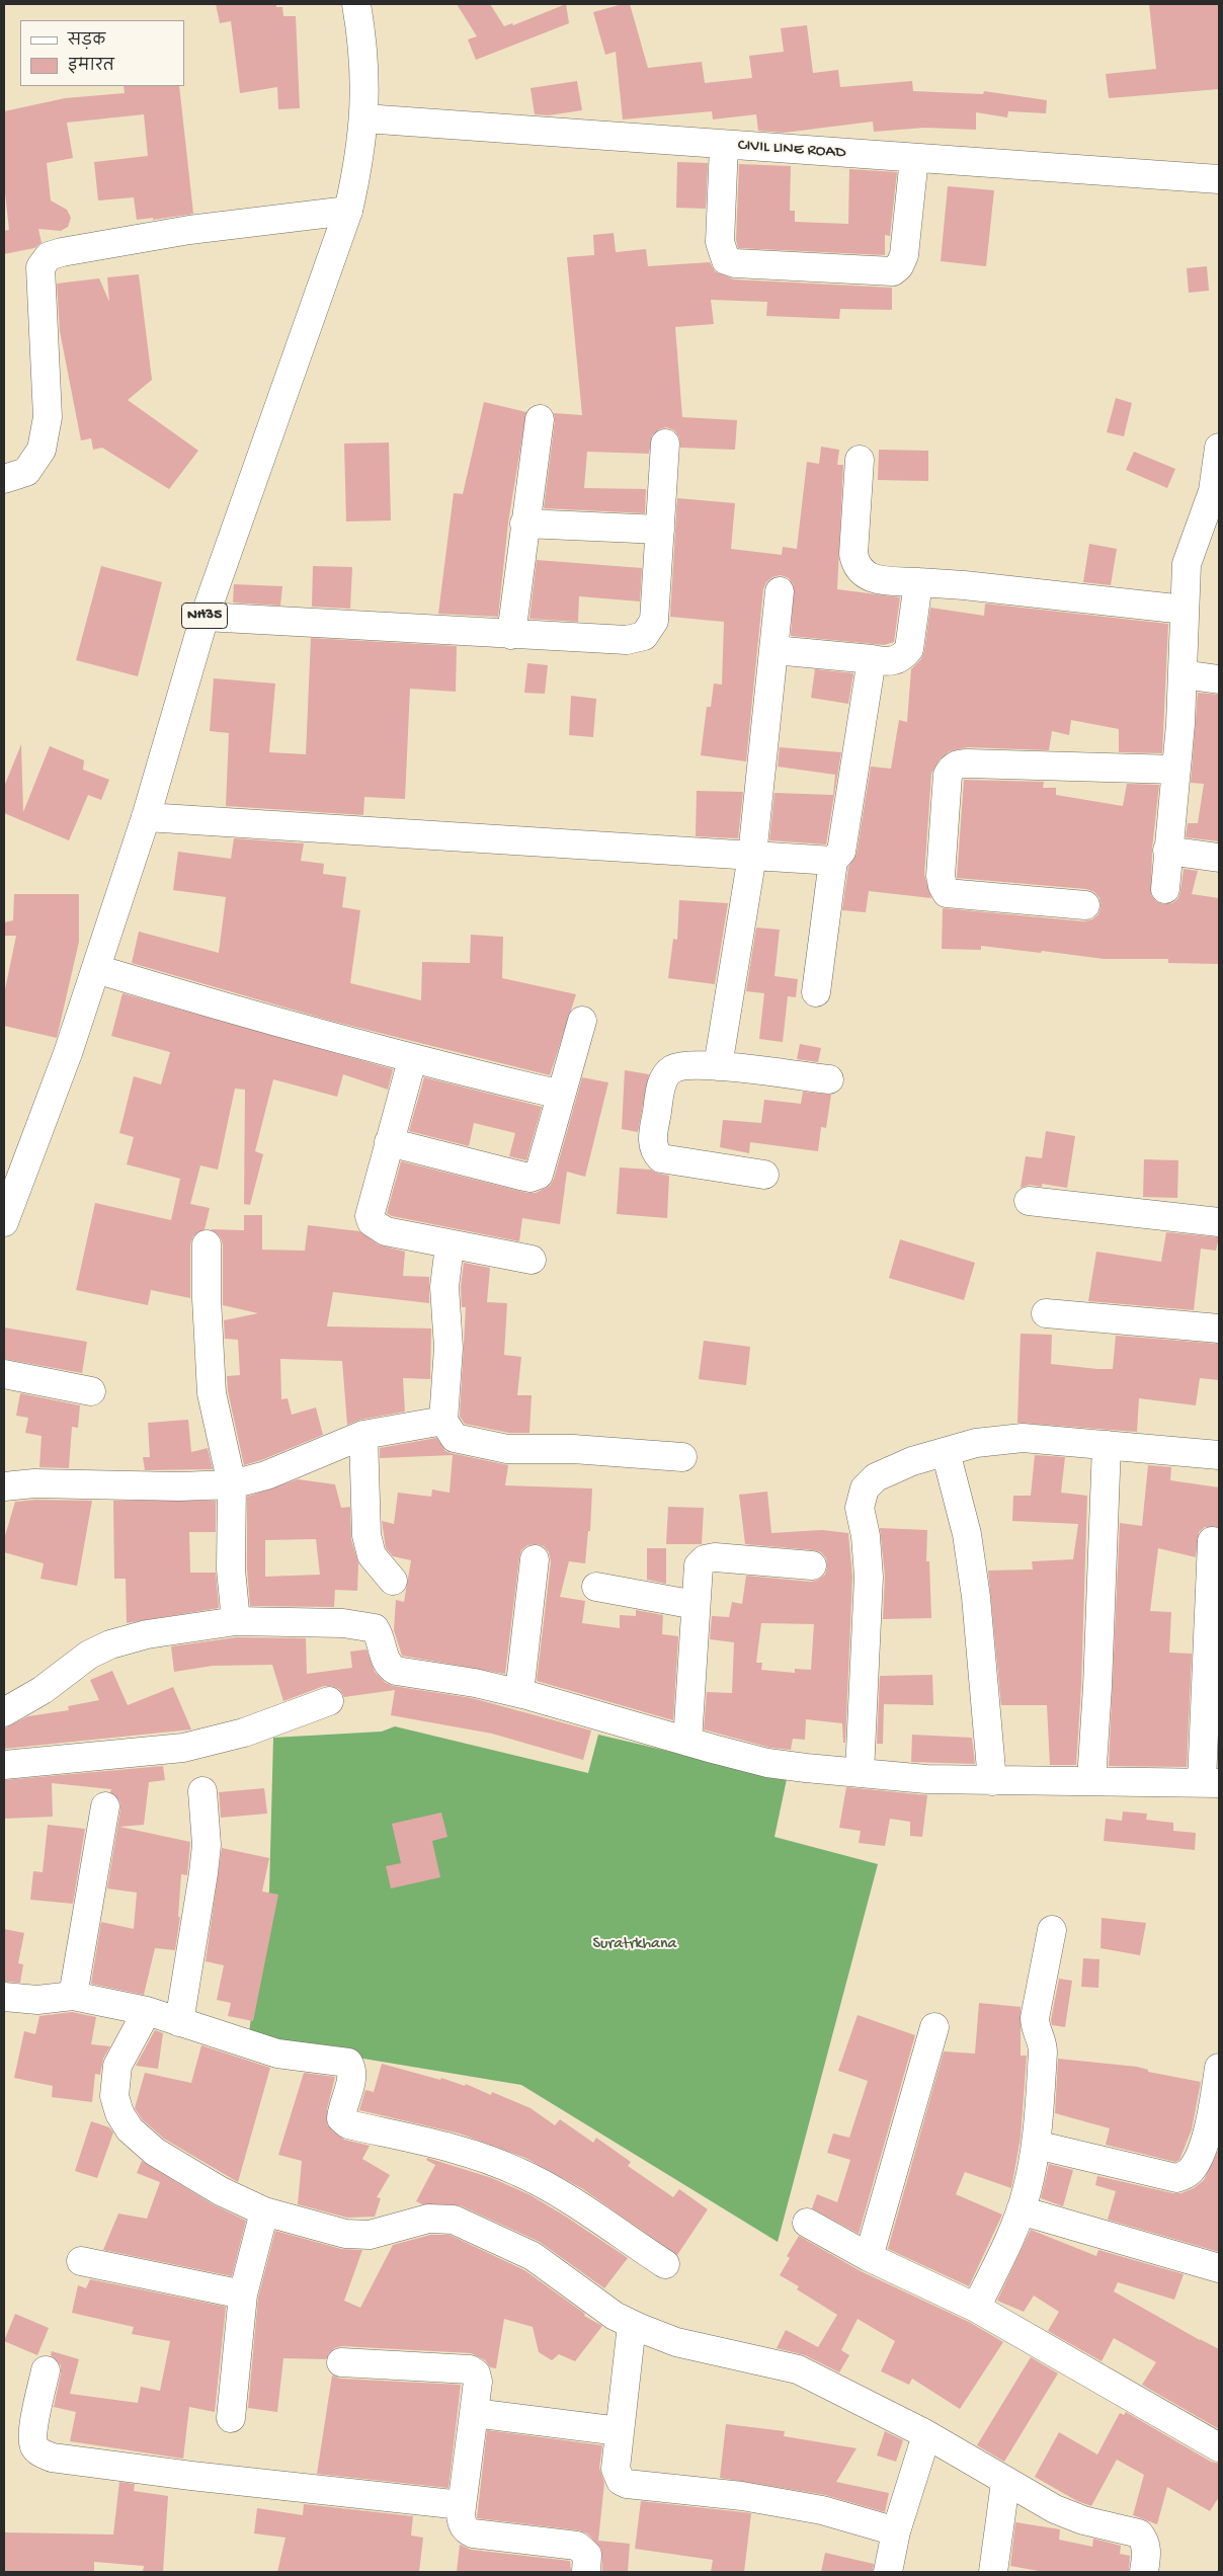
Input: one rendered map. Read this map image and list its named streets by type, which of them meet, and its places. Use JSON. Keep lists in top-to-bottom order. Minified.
{"streets":{"main road":["CIVIL LINE ROAD","NH35"]},"crossings":[["CIVIL LINE ROAD","NH35"]],"parks":["Suratrkhana"],"legend":["सड़क","इमारत"]}
